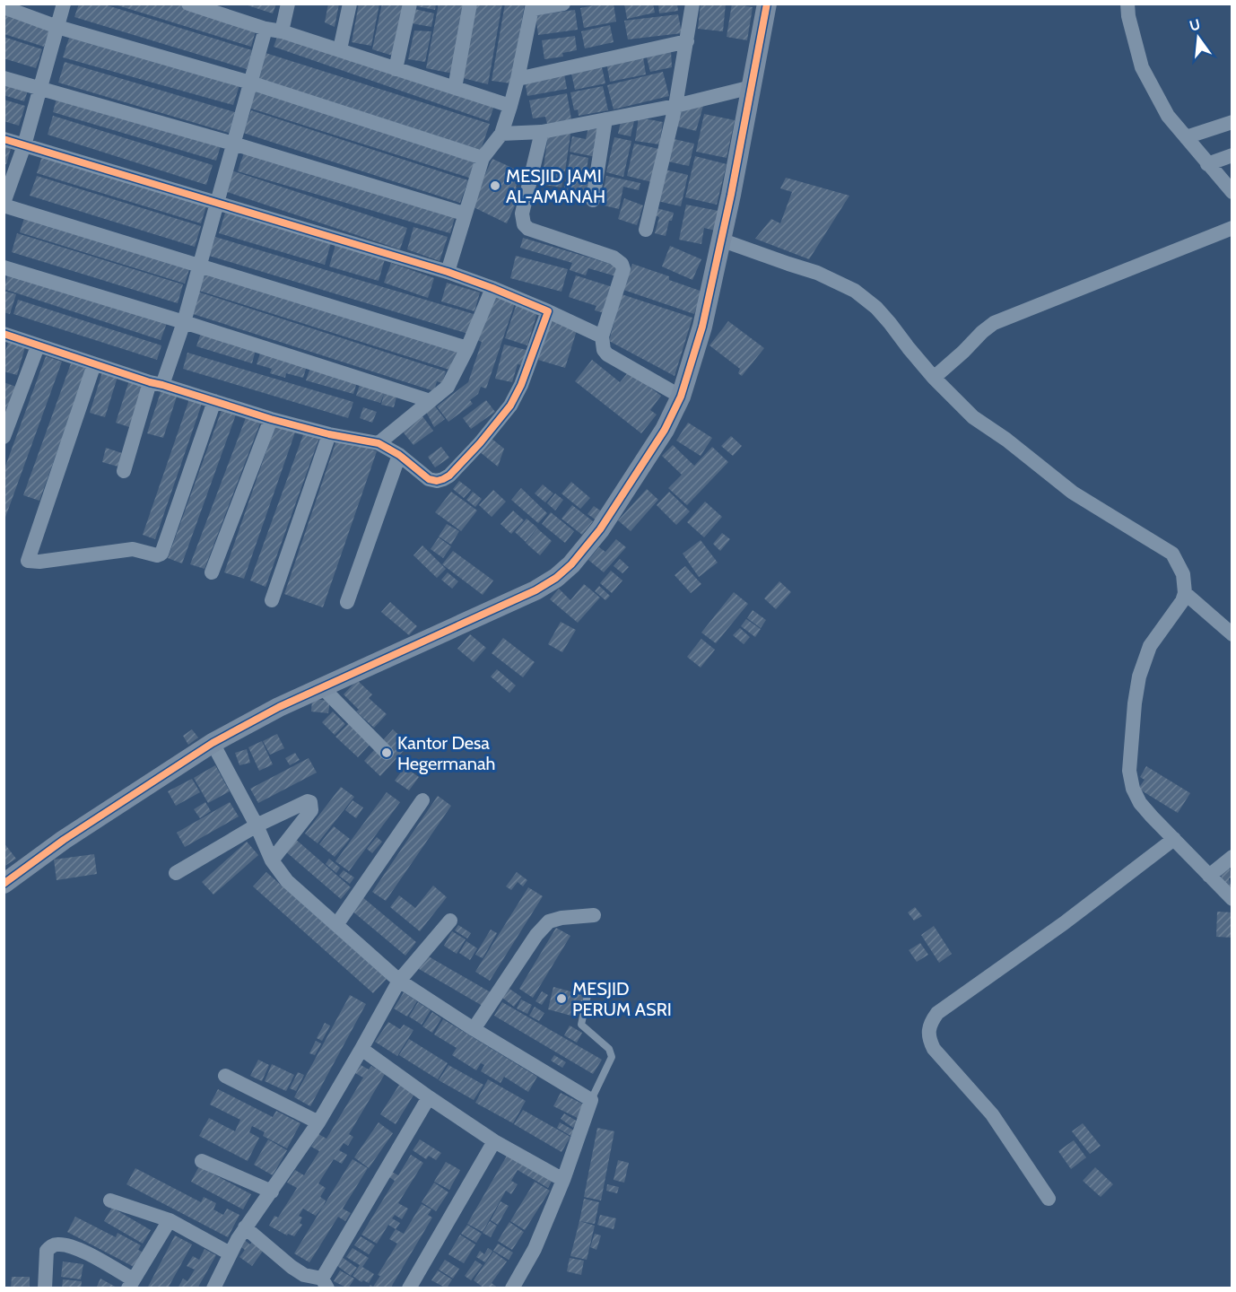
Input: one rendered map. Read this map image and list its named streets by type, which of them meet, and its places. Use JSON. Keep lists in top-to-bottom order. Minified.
{"places":["MESJID JAMI AL-AMANAH","Kantor Desa Hegermanah","MESJID PERUM ASRI"],"north":"top"}
